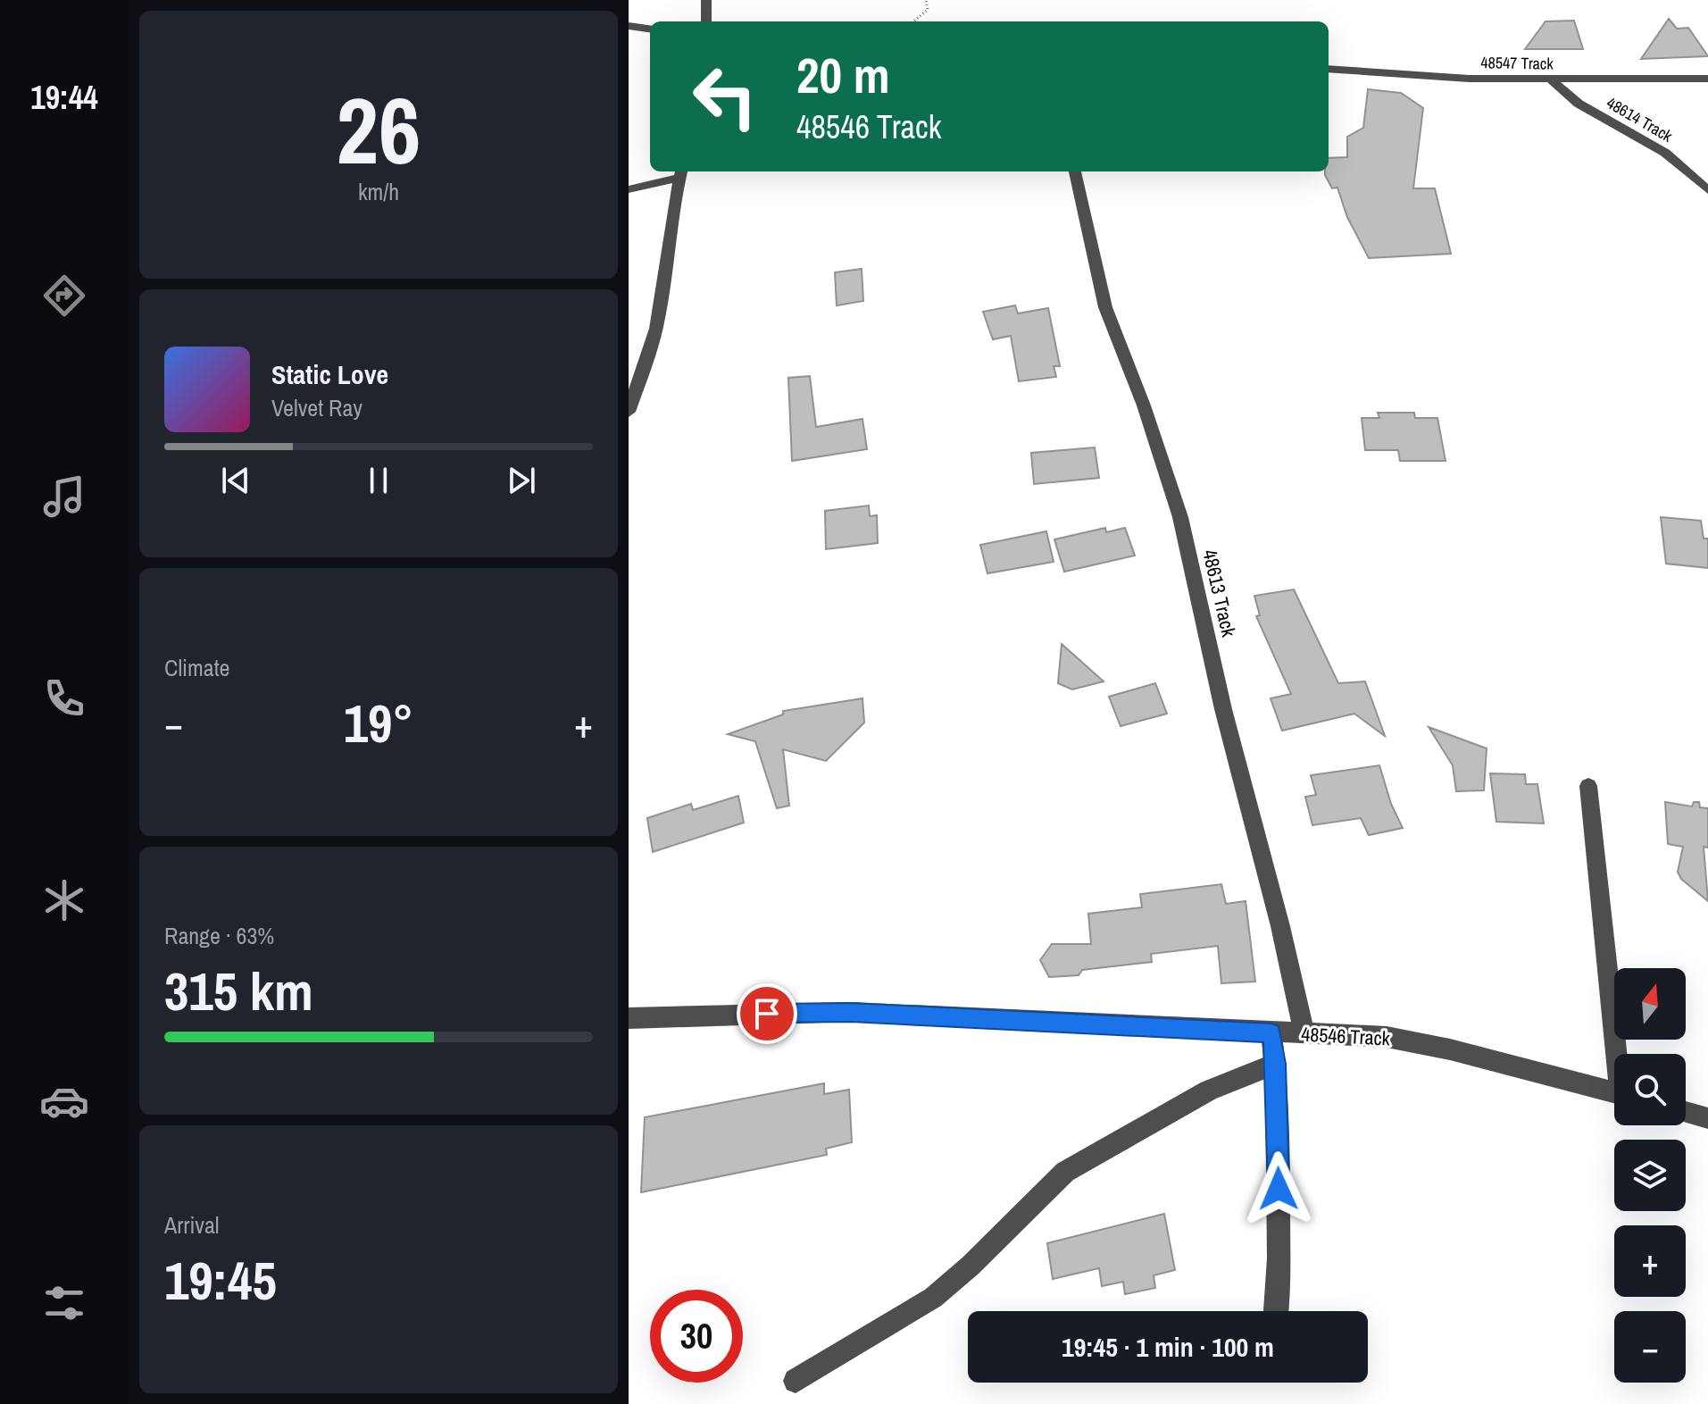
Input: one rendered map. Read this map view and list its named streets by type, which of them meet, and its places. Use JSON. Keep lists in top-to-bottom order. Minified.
{"streets":{"street":["48547 Track","48614 Track","48613 Track","48546 Track"]},"crossings":[["48547 Track","48614 Track"],["48613 Track","48546 Track"]],"north":"top","page":{"tabs":"19:44","tile":[["26","km/h"],"Climate",["Range · 63%","315 km"],["Arrival","19:45"]],"turn":["20 m","48546 Track"],"song":["Static Love","Velvet Ray"],"heat":["−","19°","+"],"map_buttons":["+","−"],"limit":"30","trip":"19:45 · 1 min · 100 m"}}
